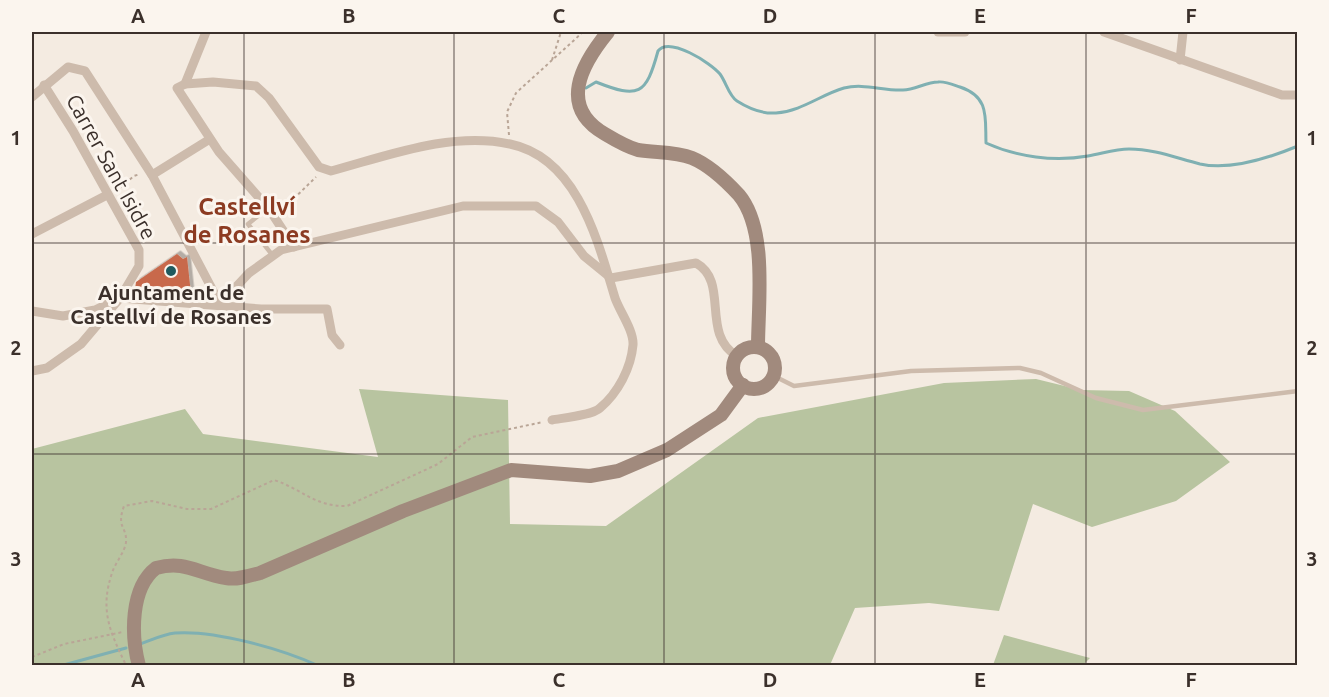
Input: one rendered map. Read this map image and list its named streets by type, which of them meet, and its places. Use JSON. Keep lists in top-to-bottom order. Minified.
{"streets":{"street":["Carrer Sant Isidre"]},"districts":["Castellví de Rosanes"],"places":["Ajuntament de Castellví de Rosanes"],"grid":{"columns":["A","B","C","D","E","F"],"rows":["1","2","3"]}}
